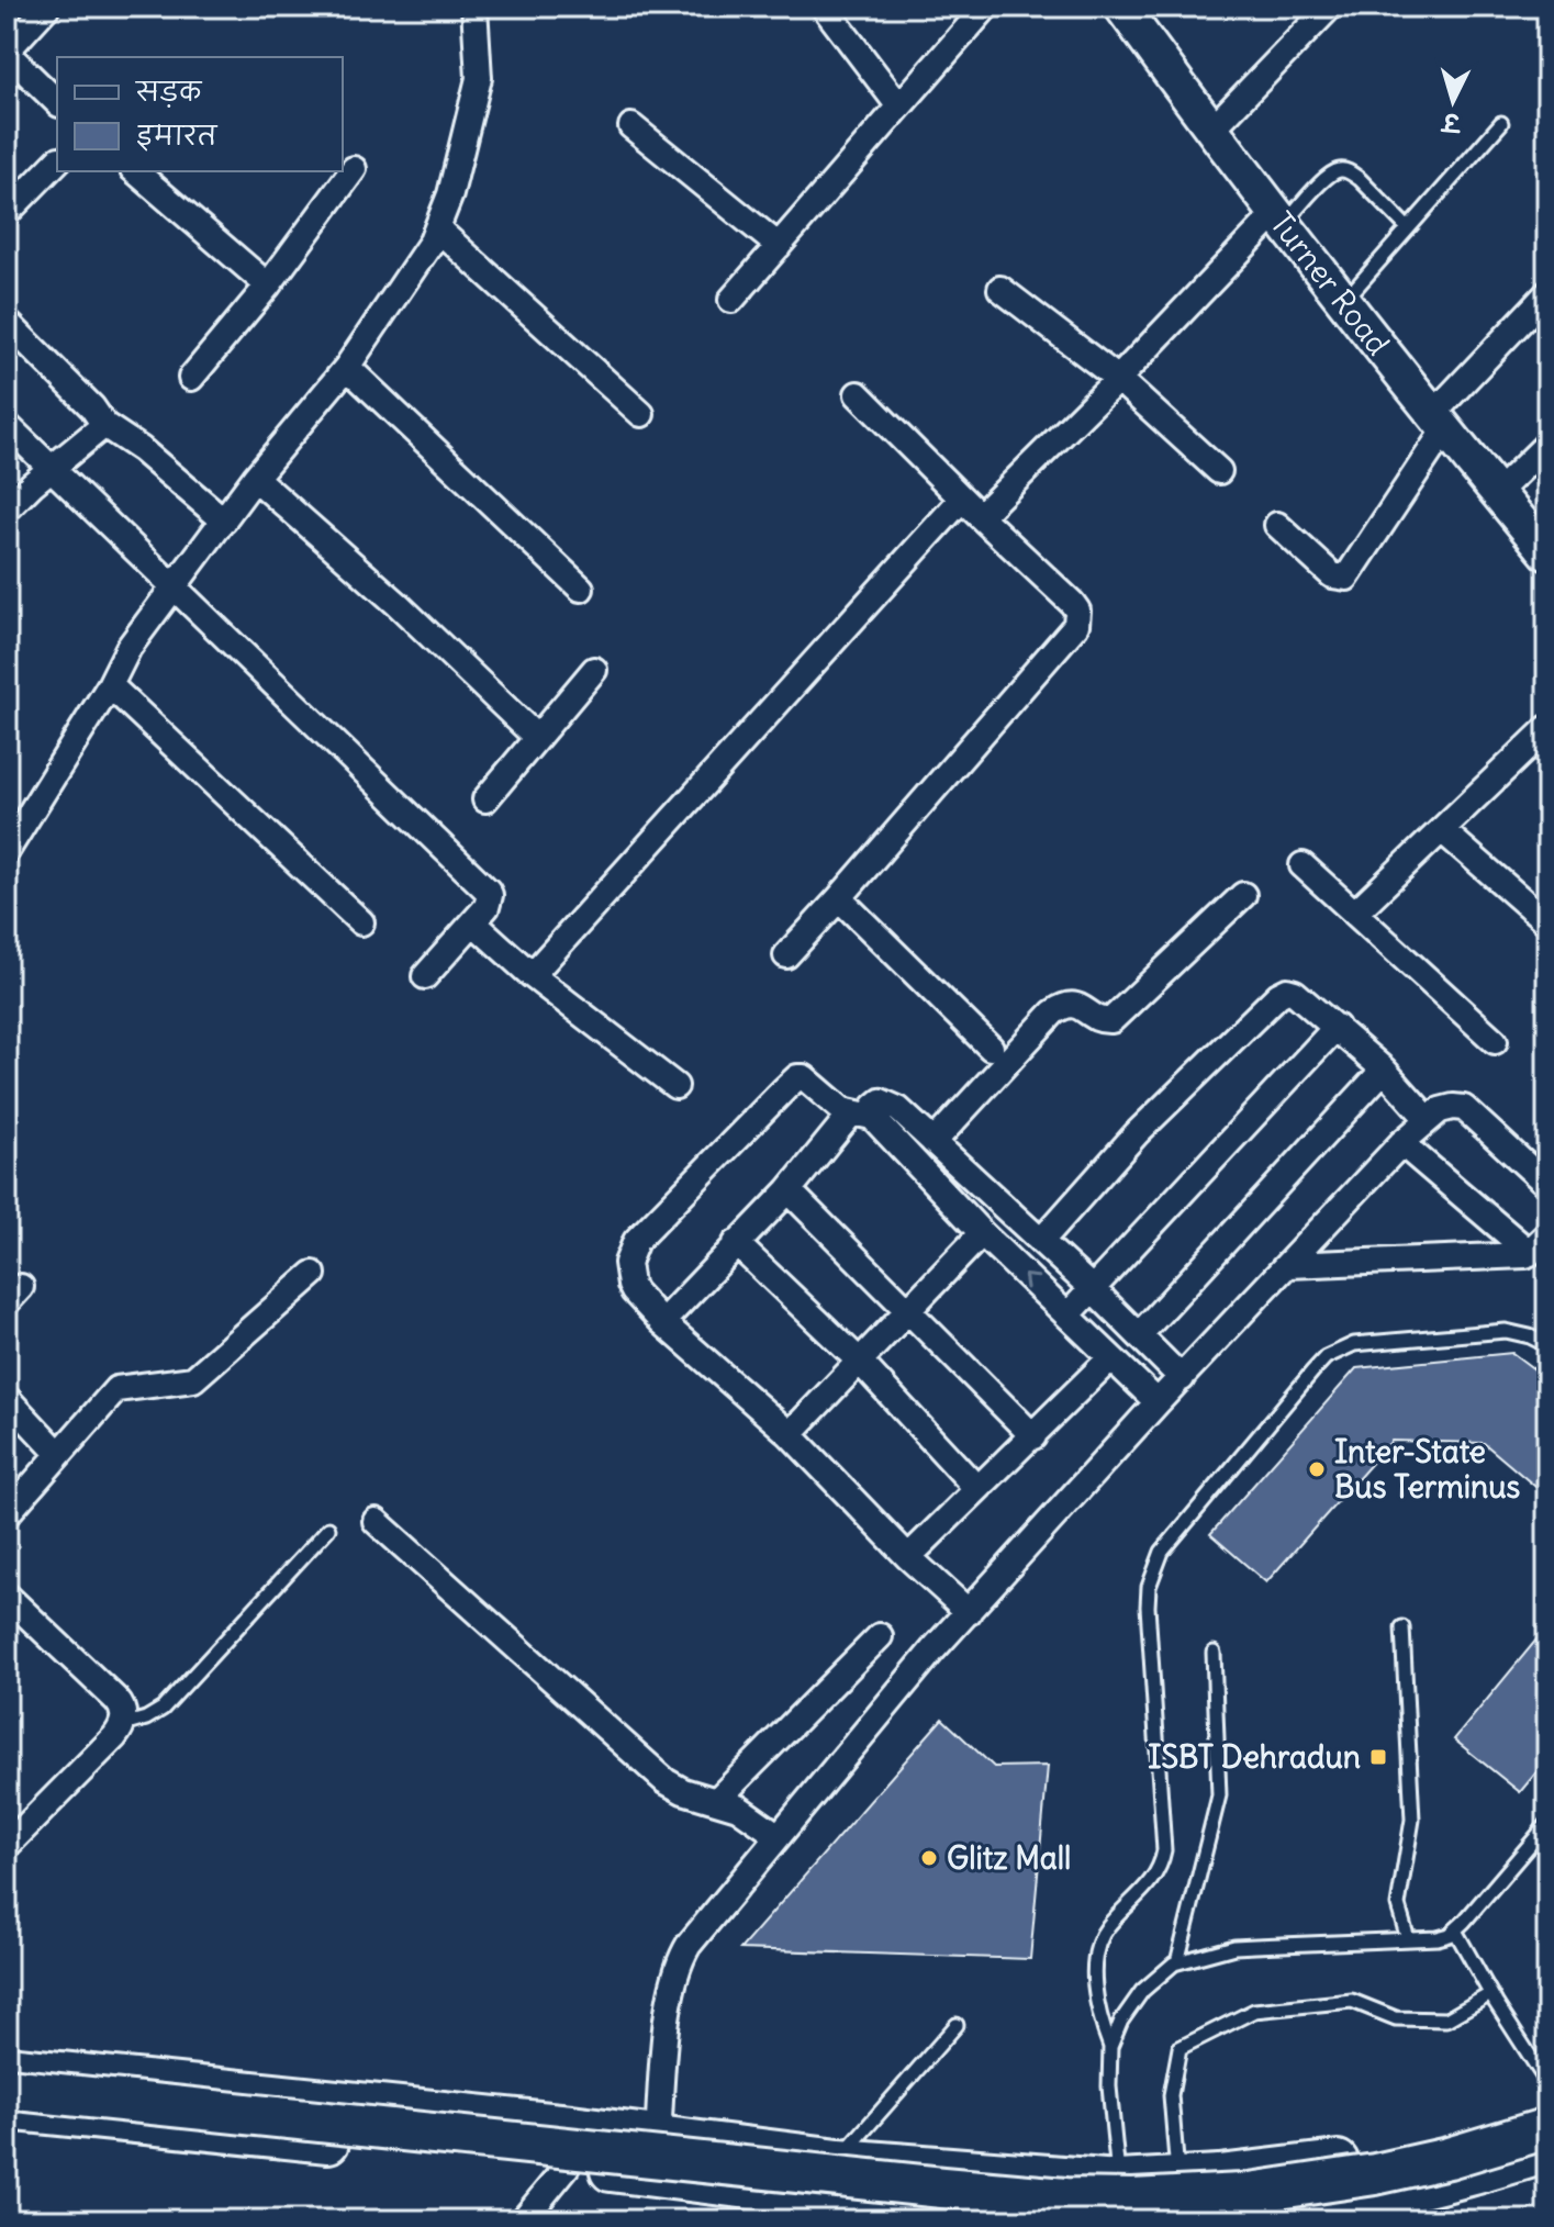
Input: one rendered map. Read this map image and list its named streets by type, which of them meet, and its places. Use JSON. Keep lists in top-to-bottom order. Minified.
{"streets":{"main road":["Turner Road"]},"places":{"other":["Inter-State Bus Terminus","Glitz Mall"],"transit":["ISBT Dehradun"]},"legend":["सड़क","इमारत"],"north":"bottom"}
